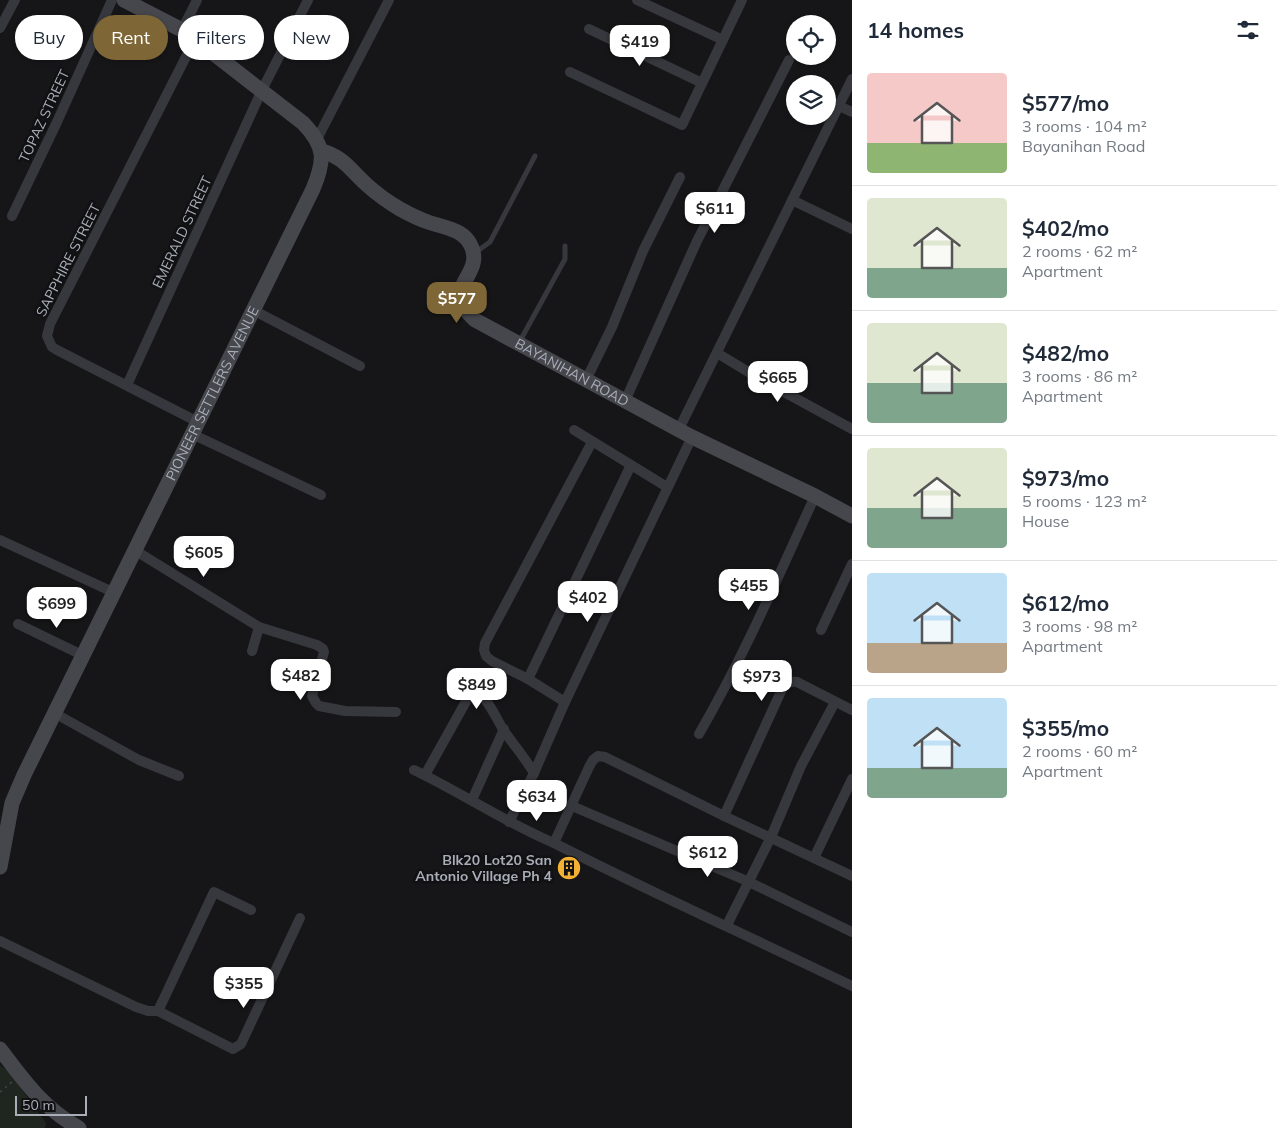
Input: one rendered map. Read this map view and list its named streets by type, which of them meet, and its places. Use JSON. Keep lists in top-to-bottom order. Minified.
{"streets":{"street":["TOPAZ STREET","EMERALD STREET","SAPPHIRE STREET","BAYANIHAN ROAD","PIONEER SETTLERS AVENUE"]},"crossings":[["EMERALD STREET","SAPPHIRE STREET"],["SAPPHIRE STREET","PIONEER SETTLERS AVENUE"]],"places":{"building":["Blk20 Lot20 San Antonio Village Ph 4"]},"scale_bar":"50 m","page":{"heading":"14 homes","chip":["Buy","Rent","Filters","New"],"price":["$419","$611","$577","$665","$605","$455","$402","$699","$482","$973","$849","$634","$612","$355"],"list":[{"name":"$577/mo","note":"3 rooms · 104 m² · Bayanihan Road"},{"name":"$402/mo","note":"2 rooms · 62 m² · Apartment"},{"name":"$482/mo","note":"3 rooms · 86 m² · Apartment"},{"name":"$973/mo","note":"5 rooms · 123 m² · House"},{"name":"$612/mo","note":"3 rooms · 98 m² · Apartment"},{"name":"$355/mo","note":"2 rooms · 60 m² · Apartment"}],"scale":"50 m"}}
